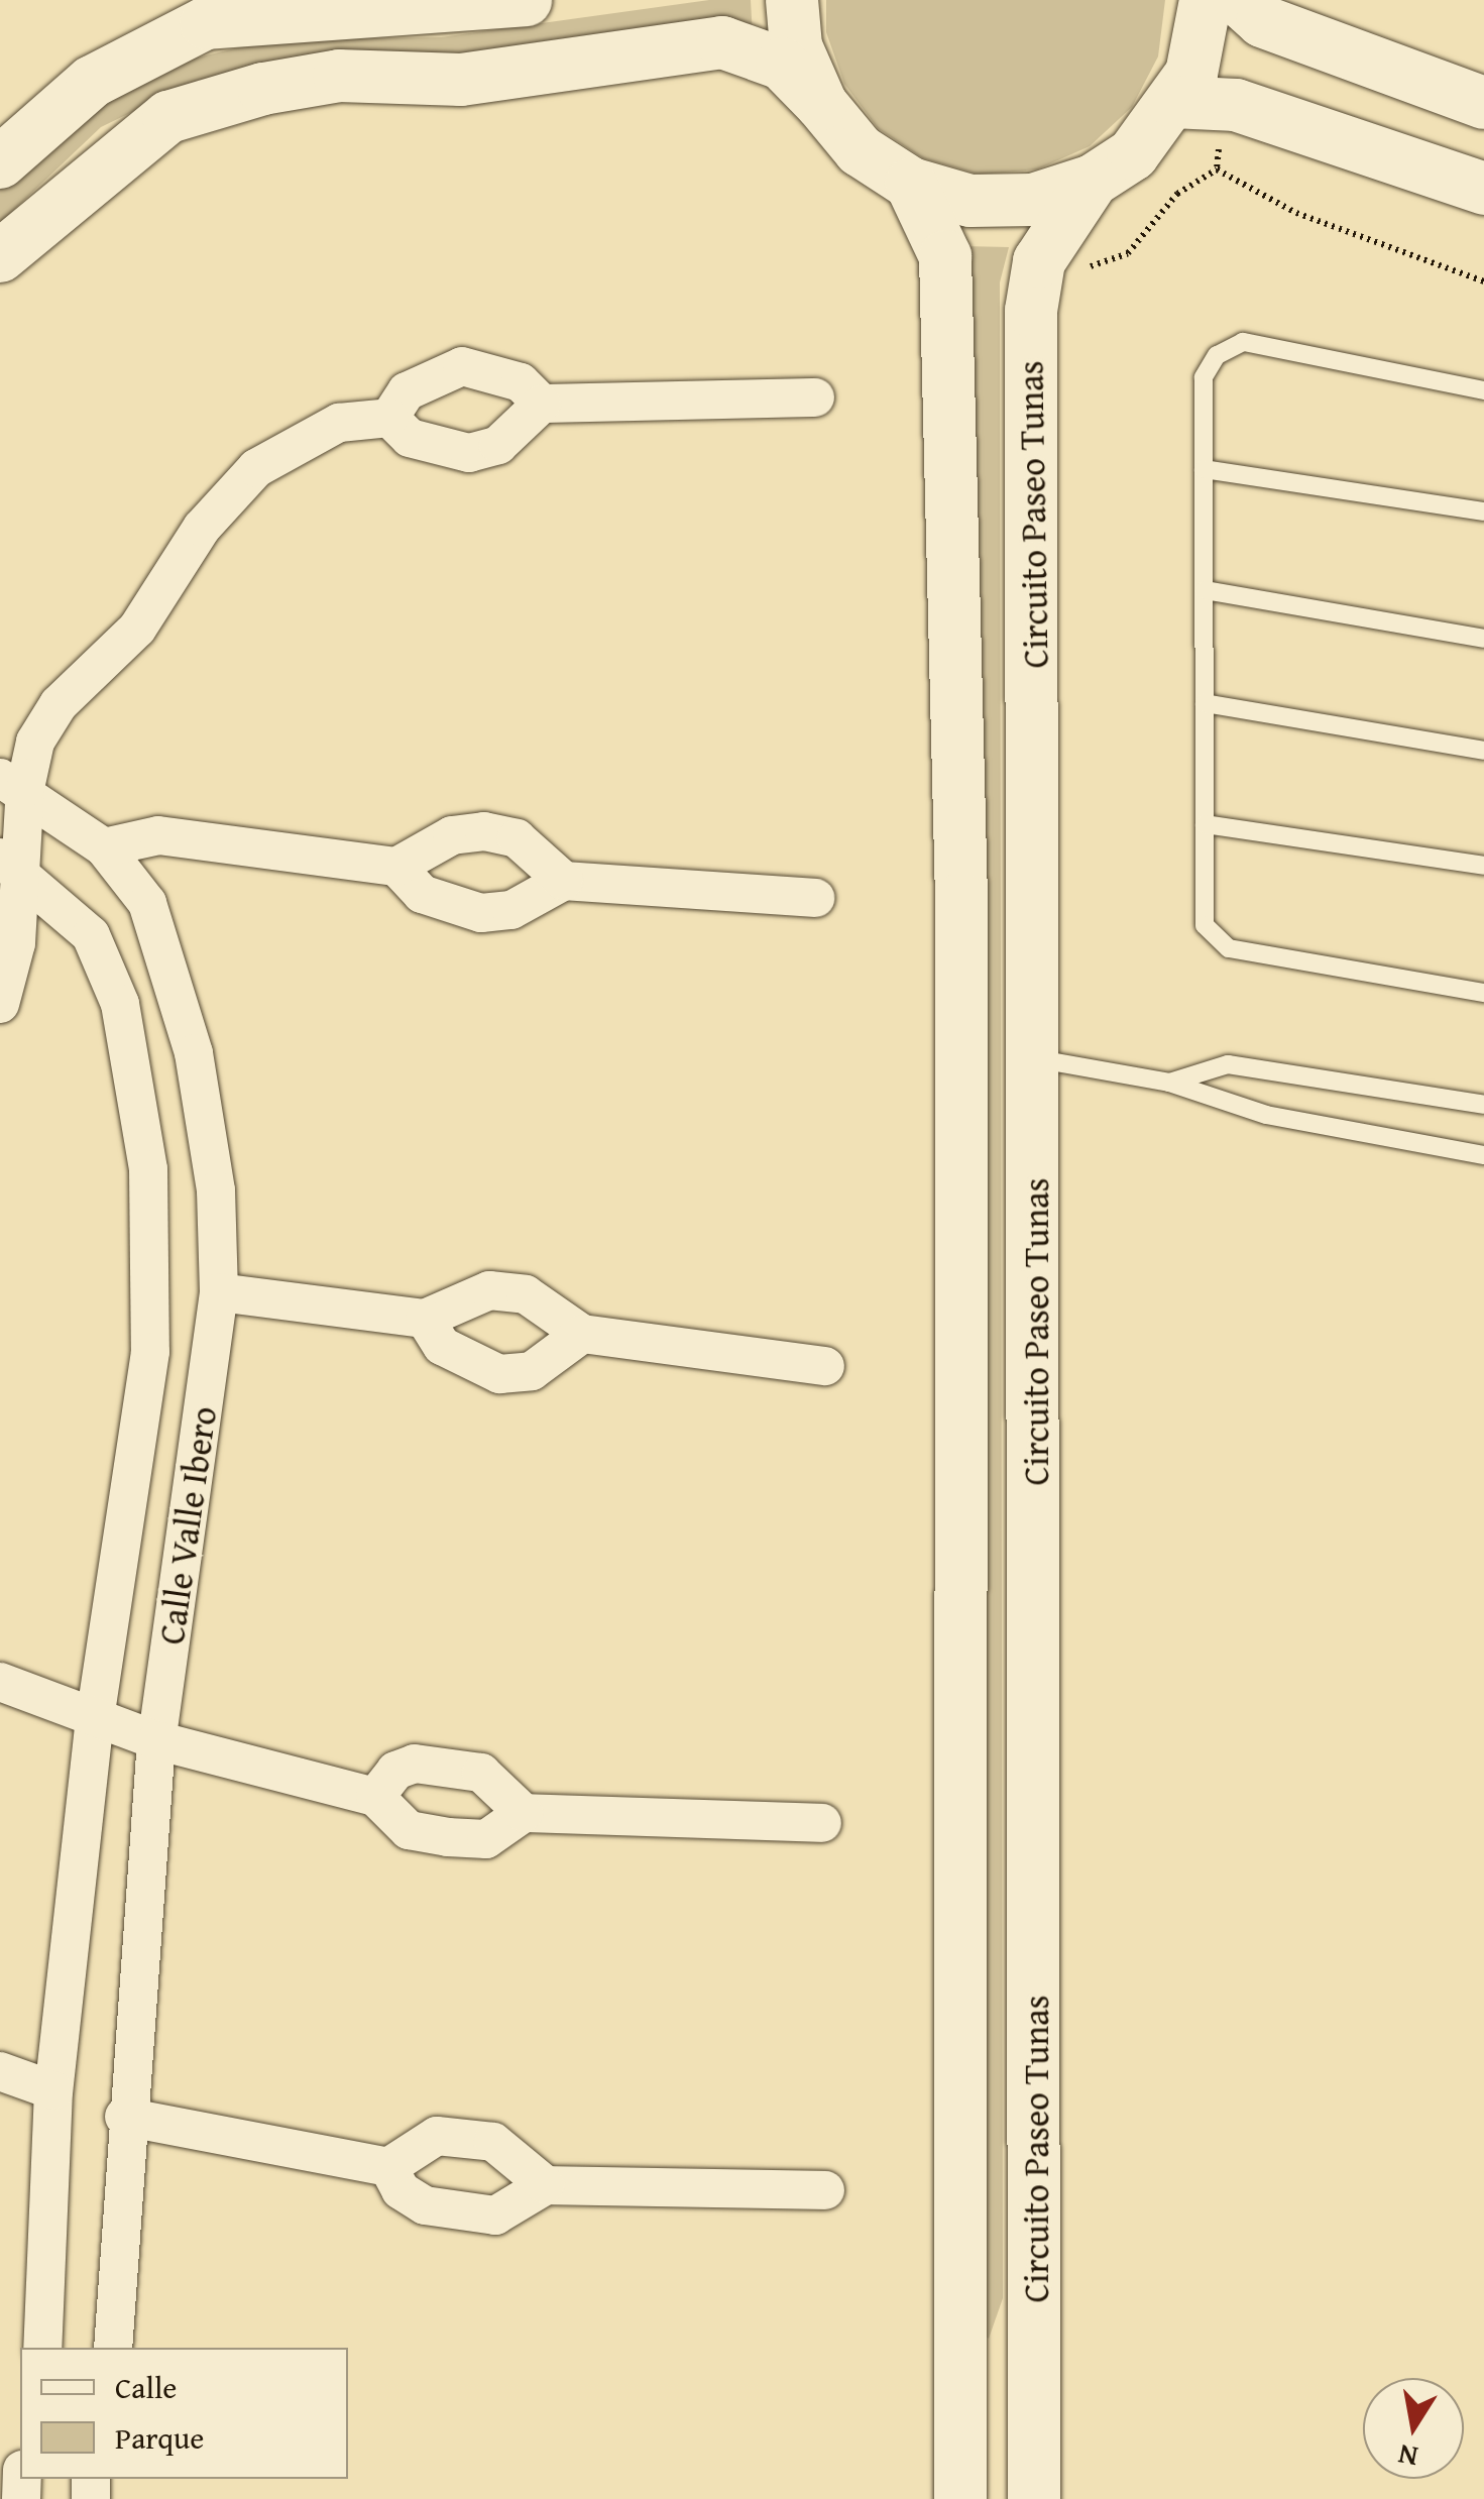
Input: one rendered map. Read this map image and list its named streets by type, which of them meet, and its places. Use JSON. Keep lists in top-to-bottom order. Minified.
{"streets":{"street":["Circuito Paseo Tunas","Calle Valle Ibero"]},"legend":["Calle","Parque"],"north":"bottom"}
